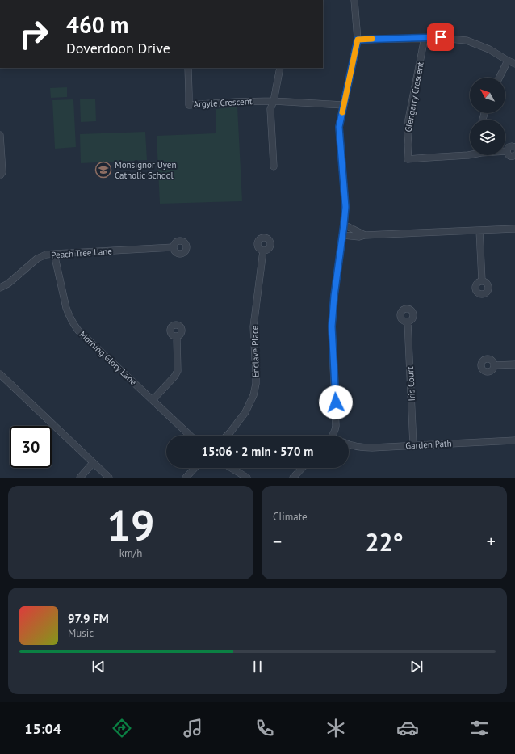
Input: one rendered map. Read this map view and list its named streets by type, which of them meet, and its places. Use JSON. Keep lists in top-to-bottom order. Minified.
{"streets":{"street":["Glengarry Crescent","Argyle Crescent","Peach Tree Lane","Enclave Place","Morning Glory Lane","Iris Court","Garden Path"]},"crossings":[["Peach Tree Lane","Morning Glory Lane"],["Iris Court","Garden Path"]],"places":{"school or university":["Monsignor Uyen Catholic School"]},"north":"top left","page":{"turn":["460 m","Doverdoon Drive"],"limit":"30","trip":"15:06 · 2 min · 570 m","tile":[["19","km/h"],"Climate"],"heat":["−","22°","+"],"song":["97.9 FM","Music"],"tabs":"15:04"}}
